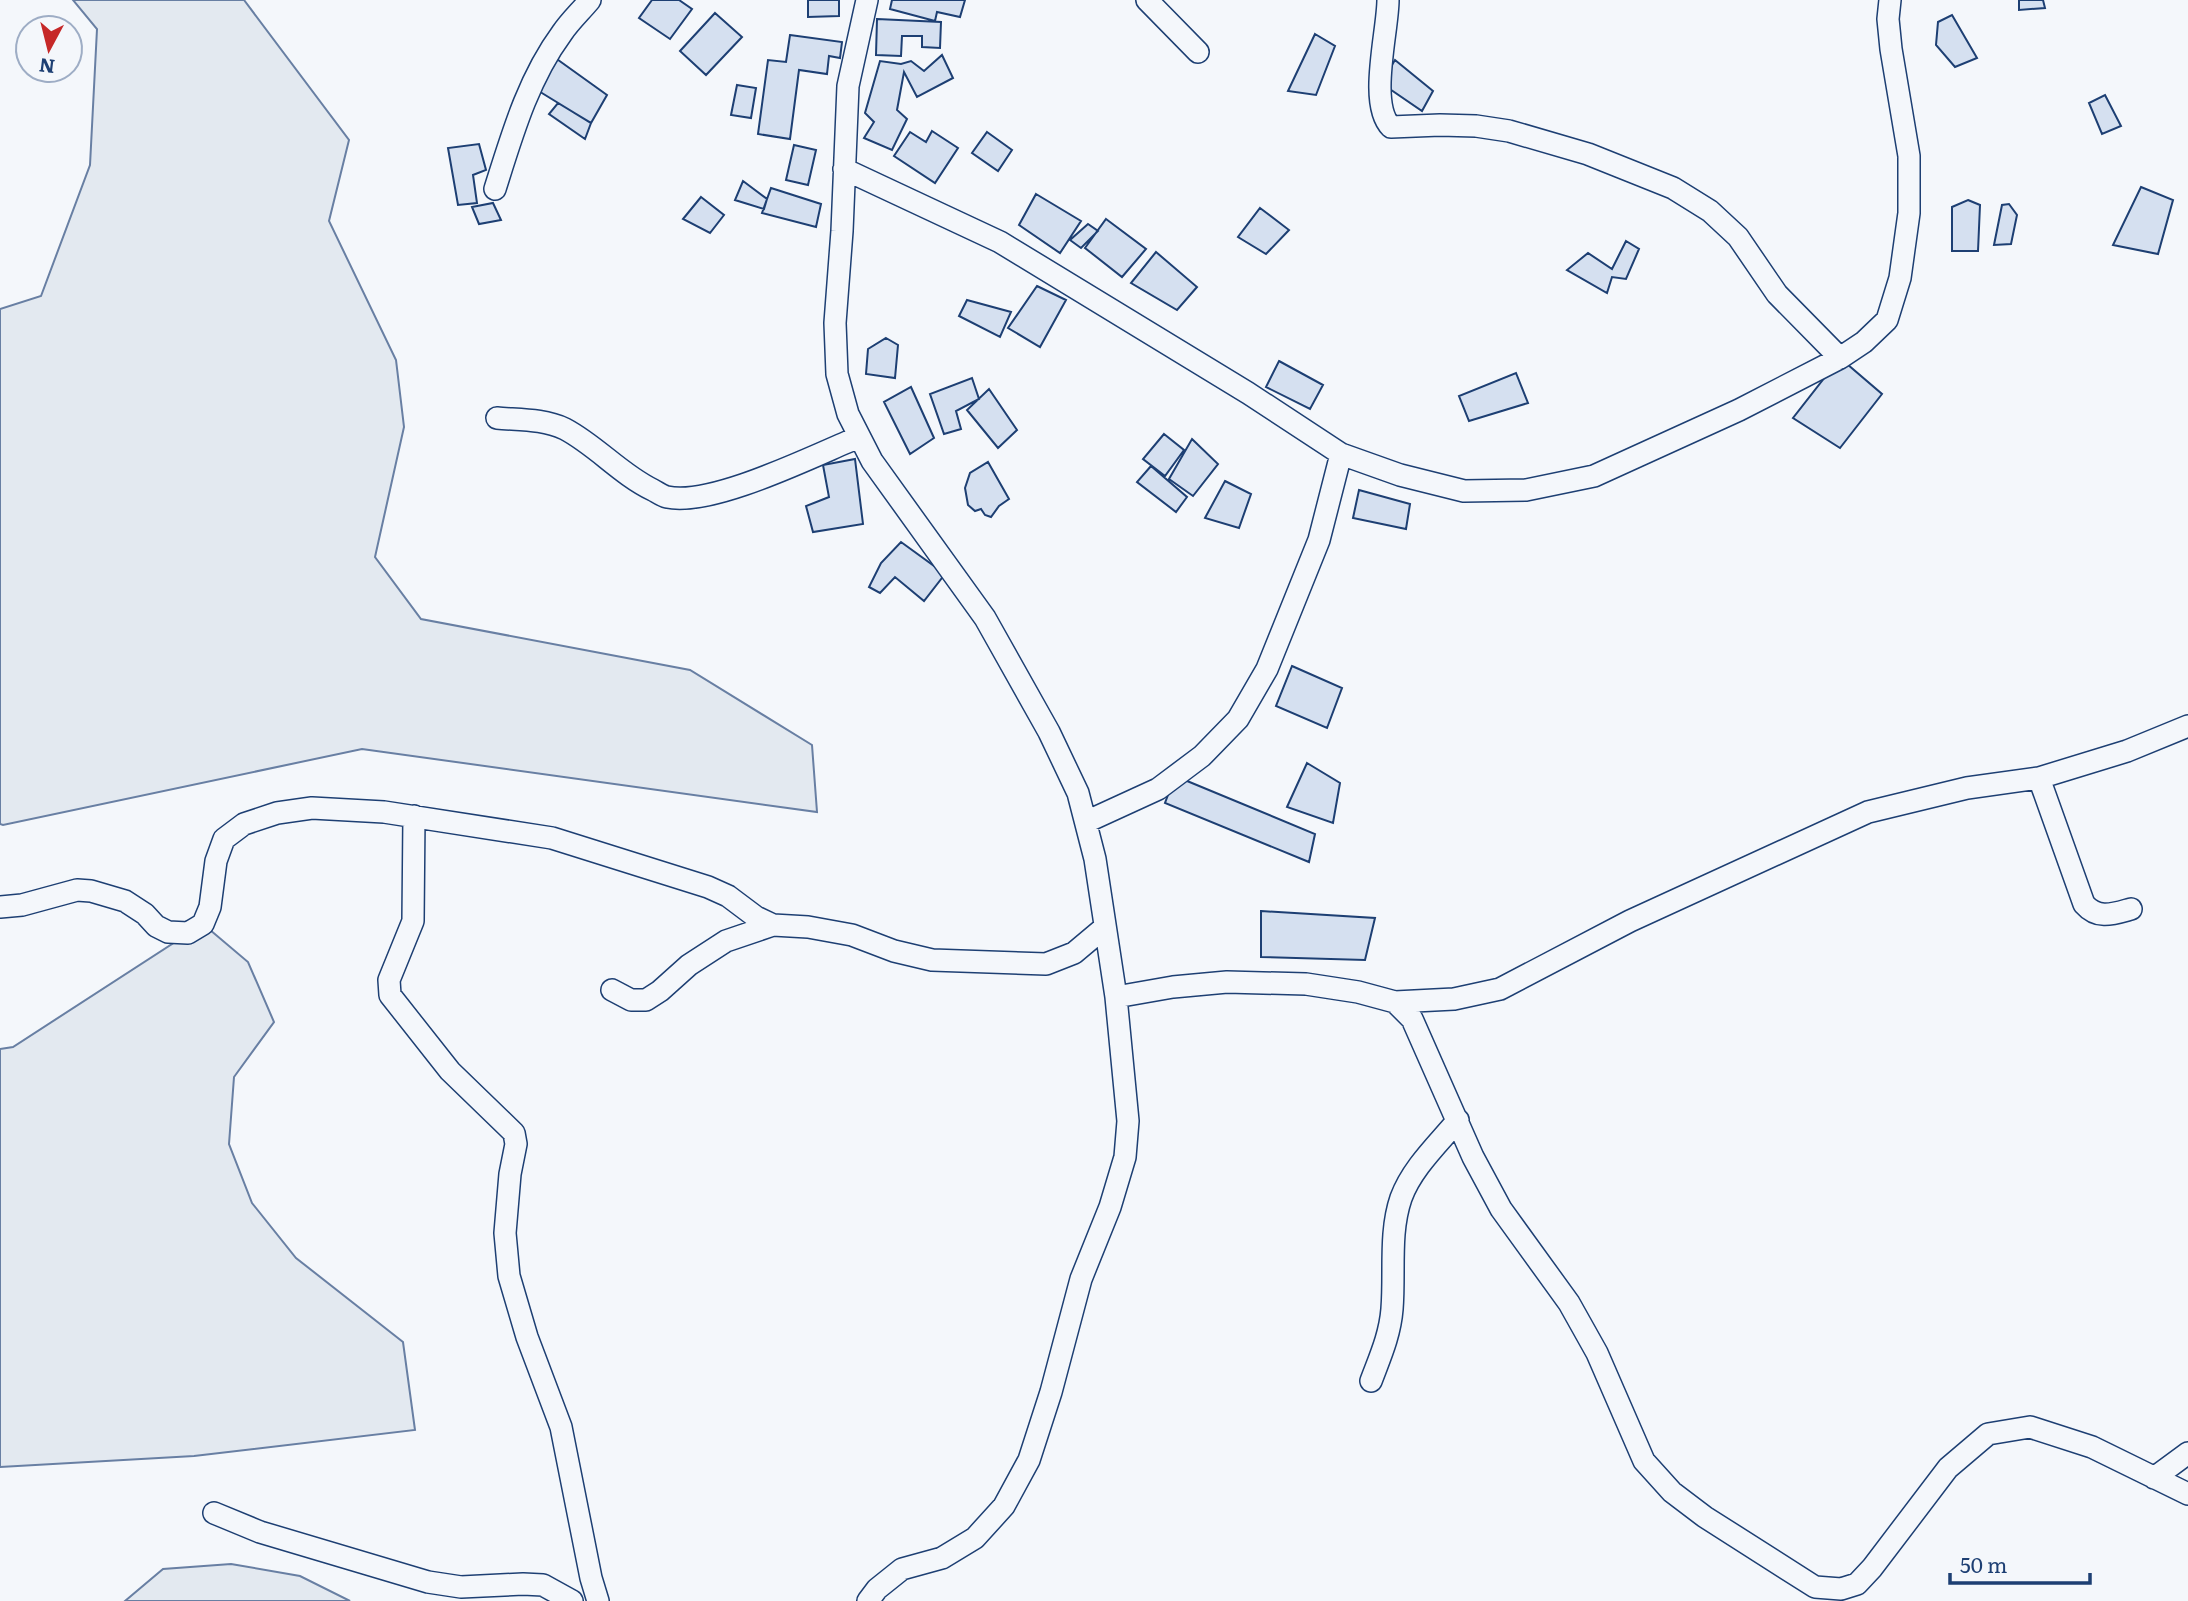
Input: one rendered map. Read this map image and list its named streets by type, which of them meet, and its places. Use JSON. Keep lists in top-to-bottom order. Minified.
{"scale_bar":"50 m","north":"bottom"}
